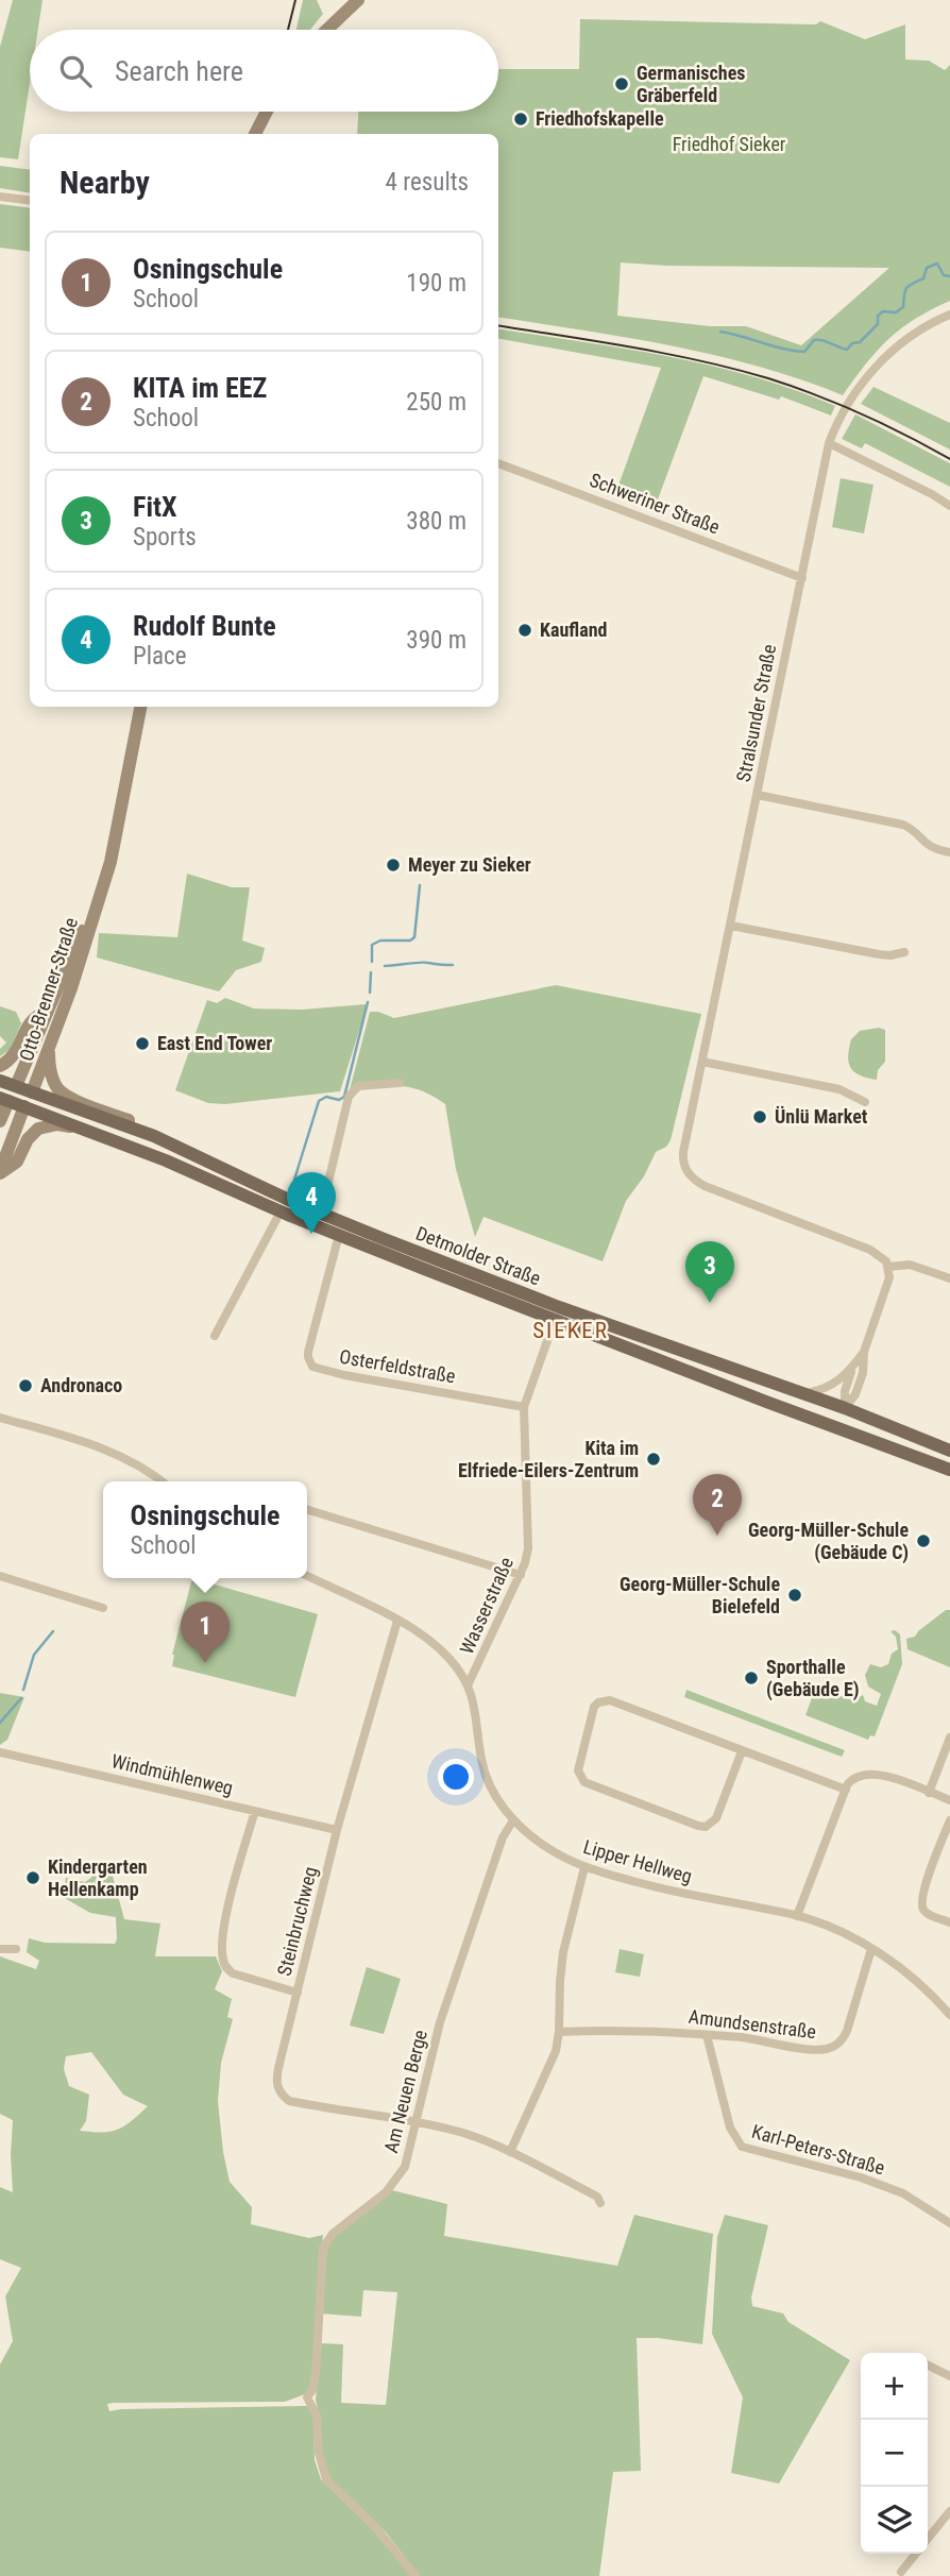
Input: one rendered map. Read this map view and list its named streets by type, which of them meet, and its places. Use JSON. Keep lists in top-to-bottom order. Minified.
{"streets":{"main road":["Detmolder Straße"],"street":["Schweriner Straße","Stralsunder Straße","Otto-Brenner-Straße","Osterfeldstraße","Wasserstraße","Windmühlenweg","Lipper Hellweg","Steinbruchweg","Amundsenstraße","Am Neuen Berge","Karl-Peters-Straße"]},"crossings":[["Schweriner Straße","Stralsunder Straße"],["Otto-Brenner-Straße","Detmolder Straße"],["Detmolder Straße","Osterfeldstraße"],["Detmolder Straße","Wasserstraße"],["Osterfeldstraße","Wasserstraße"],["Wasserstraße","Lipper Hellweg"],["Windmühlenweg","Steinbruchweg"],["Lipper Hellweg","Steinbruchweg"],["Lipper Hellweg","Amundsenstraße"],["Lipper Hellweg","Am Neuen Berge"],["Steinbruchweg","Am Neuen Berge"],["Amundsenstraße","Karl-Peters-Straße"]],"districts":["SIEKER"],"parks":["Friedhof Sieker"],"places":["Germanisches Gräberfeld","Friedhofskapelle","Kaufland","Meyer zu Sieker","East End Tower","Ünlü Market","Andronaco","Kita im Elfriede-Eilers-Zentrum","Georg-Müller-Schule (Gebäude C)","Georg-Müller-Schule Bielefeld","Sporthalle (Gebäude E)","Kindergarten Hellenkamp"],"page":{"search":"Search here","heading":["Nearby","4 results"],"list":[{"mark":"1","name":"Osningschule","note":"School","value":"190 m"},{"mark":"2","name":"KITA im EEZ","note":"School","value":"250 m"},{"mark":"3","name":"FitX","note":"Sports","value":"380 m"},{"mark":"4","name":"Rudolf Bunte","note":"Place","value":"390 m"}],"pins":["4","3","2","1"],"popup":["Osningschule","School"],"map_buttons":["+","−"]}}
